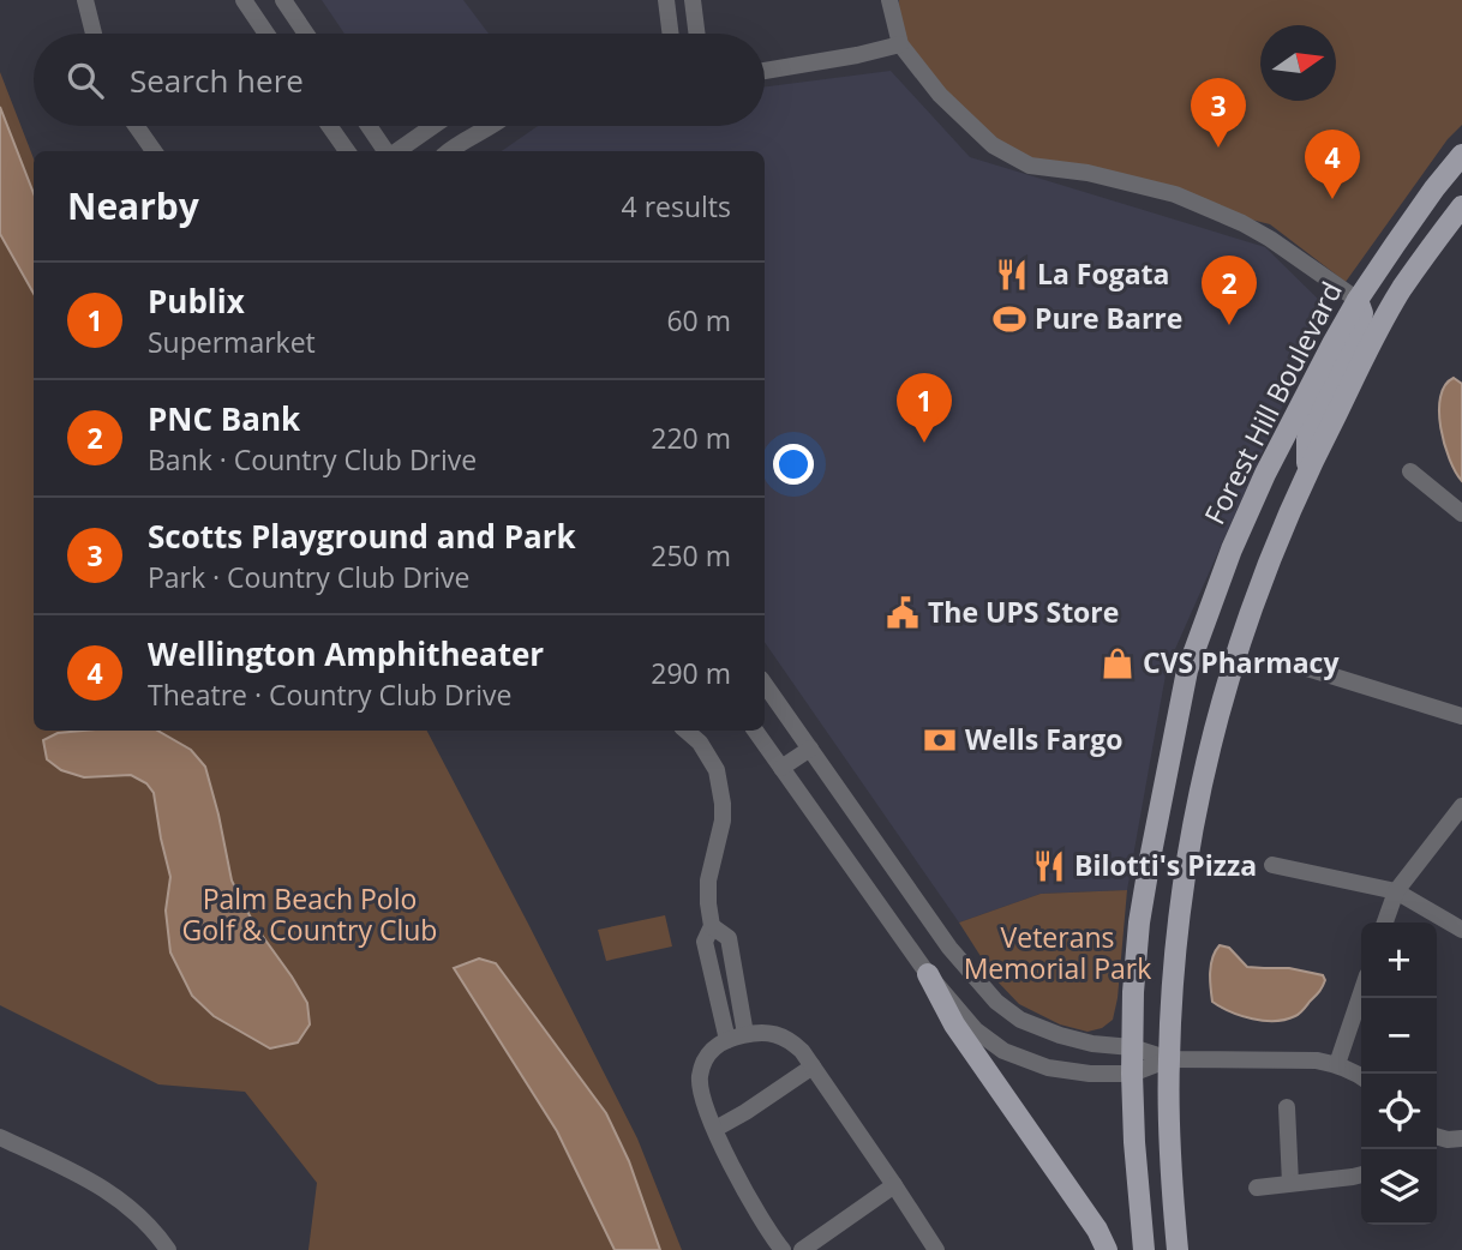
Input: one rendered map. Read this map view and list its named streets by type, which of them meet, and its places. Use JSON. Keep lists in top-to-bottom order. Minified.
{"streets":{"main road":["Forest Hill Boulevard"]},"parks":["Palm Beach Polo Golf & Country Club","Veterans Memorial Park"],"places":{"restaurant":["La Fogata","Bilotti's Pizza"],"sports":["Pure Barre"],"public building":["The UPS Store"],"shop":["CVS Pharmacy"],"bank":["Wells Fargo"]},"north":"right","page":{"search":"Search here","pins":["3","4","2","1"],"heading":["Nearby","4 results"],"list":[{"mark":"1","name":"Publix","note":"Supermarket","value":"60 m"},{"mark":"2","name":"PNC Bank","note":"Bank · Country Club Drive","value":"220 m"},{"mark":"3","name":"Scotts Playground and Park","note":"Park · Country Club Drive","value":"250 m"},{"mark":"4","name":"Wellington Amphitheater","note":"Theatre · Country Club Drive","value":"290 m"}],"map_buttons":["+","−"]}}
